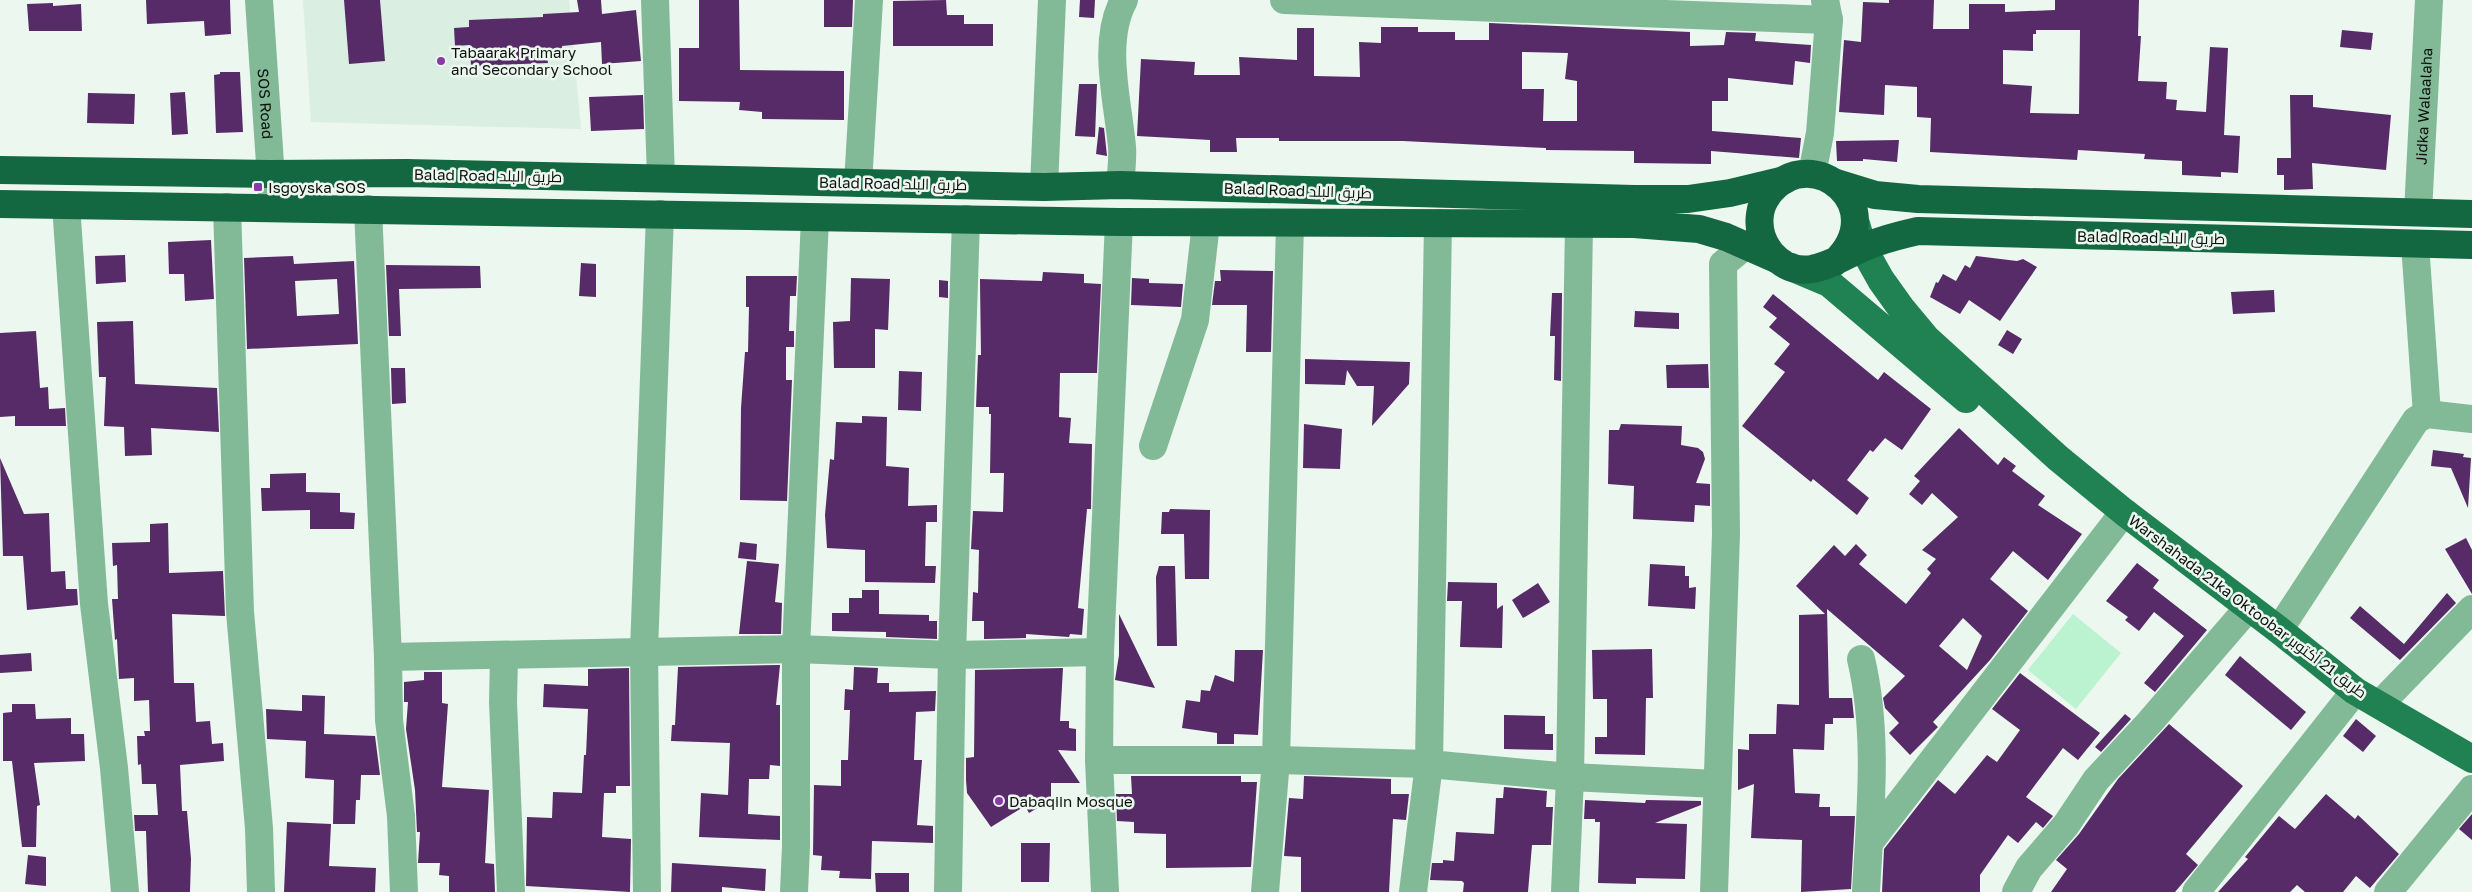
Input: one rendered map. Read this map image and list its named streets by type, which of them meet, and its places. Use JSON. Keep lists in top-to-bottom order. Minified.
{"streets":{"highway":["Balad Road طريق البلد"],"main road":["Warshahada 21ka Oktoobar طريق 21 أكتوبر"],"street":["SOS Road","Jidka Walaalaha"]},"crossings":[["SOS Road","Balad Road طريق البلد"],["Jidka Walaalaha","Balad Road طريق البلد"]],"places":{"other":["Tabaarak Primary and Secondary School","Dabaqiin Mosque"],"transit":["Isgoyska SOS"]}}
